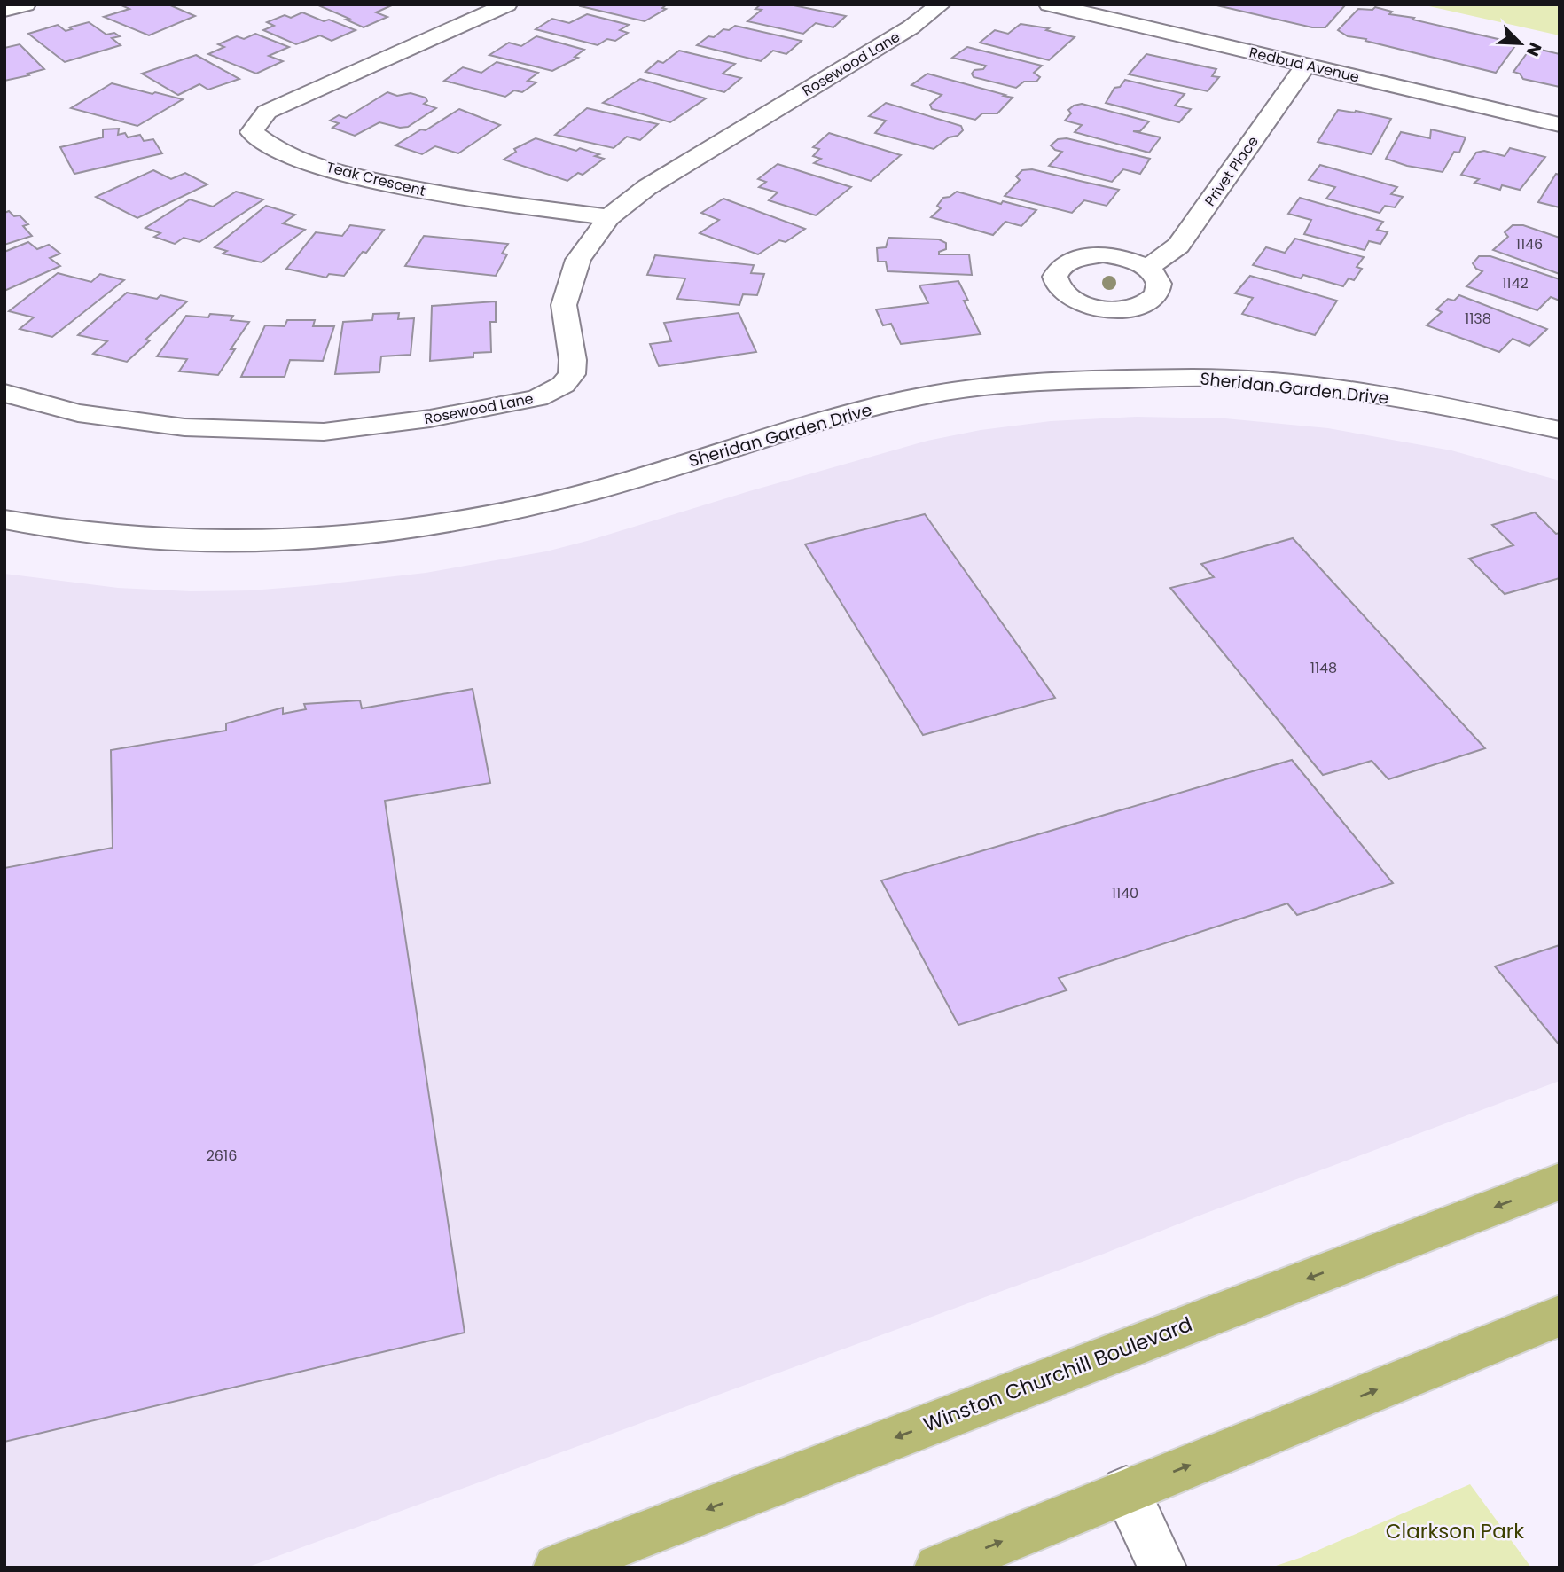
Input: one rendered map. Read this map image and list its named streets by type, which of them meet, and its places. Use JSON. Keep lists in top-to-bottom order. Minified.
{"streets":{"main road":["Winston Churchill Boulevard"],"street":["Rosewood Lane","Redbud Avenue","Privet Place","Teak Crescent","Sheridan Garden Drive"]},"crossings":[["Rosewood Lane","Teak Crescent"],["Redbud Avenue","Privet Place"]],"parks":["Clarkson Park"],"house_numbers":["1146","1142","1138","1148","1140","2616"],"north":"bottom right"}
